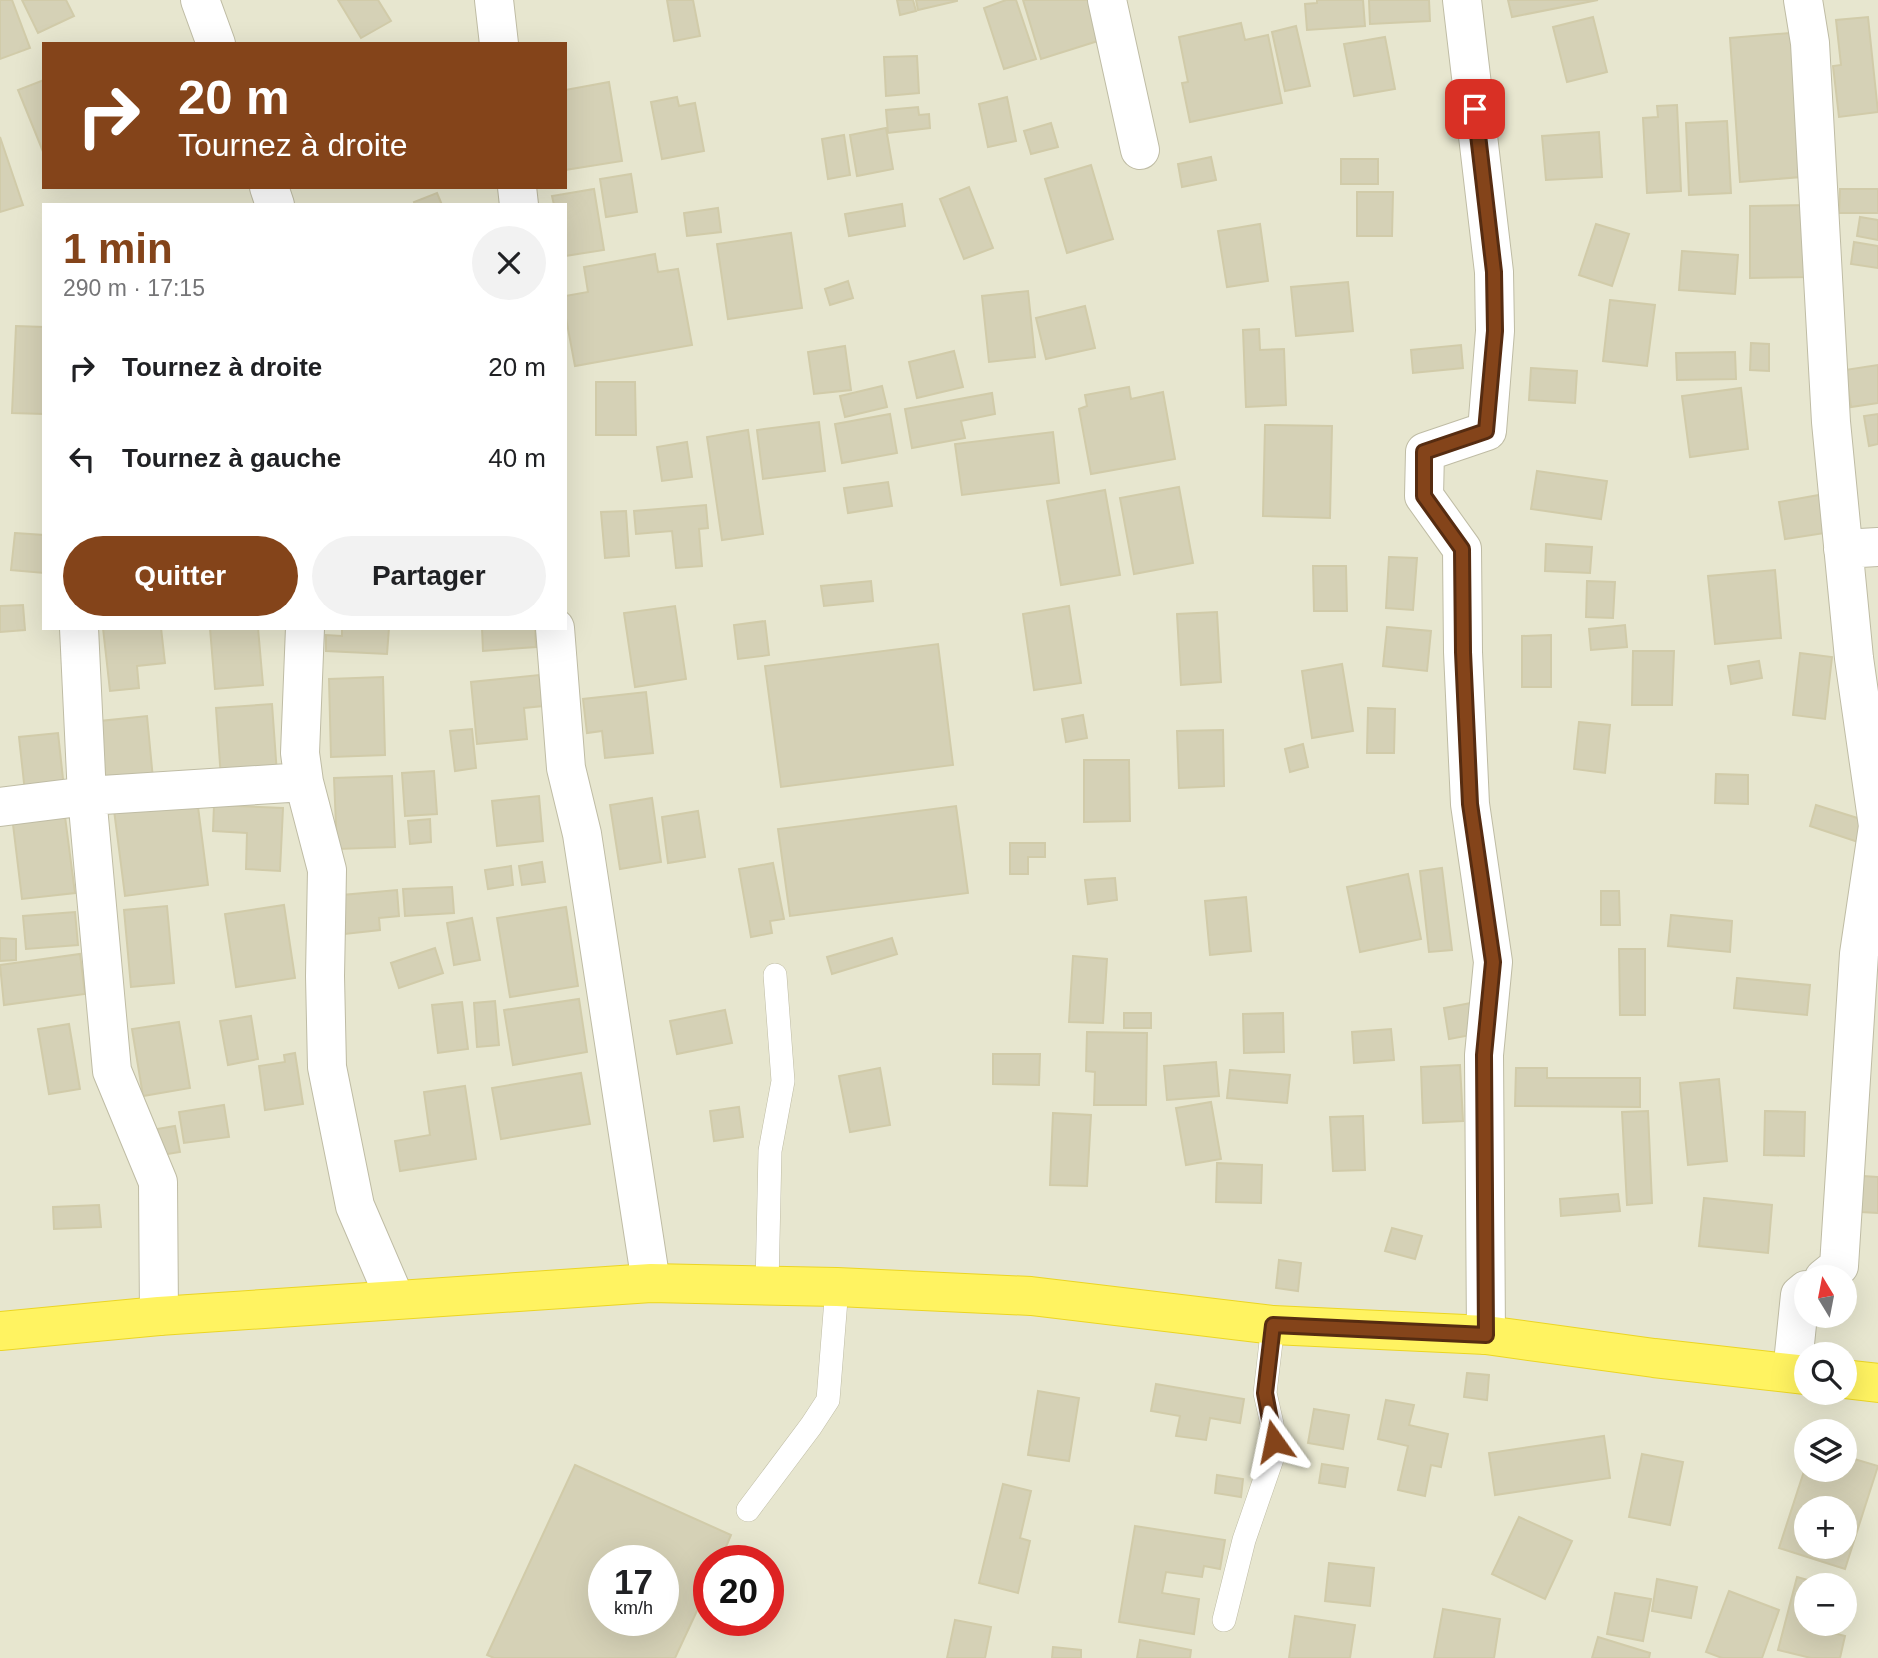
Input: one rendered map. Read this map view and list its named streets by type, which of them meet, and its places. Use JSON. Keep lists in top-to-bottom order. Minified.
{"north":"top","page":{"turn":["20 m","Tournez à droite"],"heading":["1 min","290 m · 17:15"],"list":[{"name":"Tournez à droite","value":"20 m"},{"name":"Tournez à gauche","value":"40 m"}],"buttons":["Quitter","Partager"],"map_buttons":["+","−"],"speed":"17 km/h","limit":"20"}}
